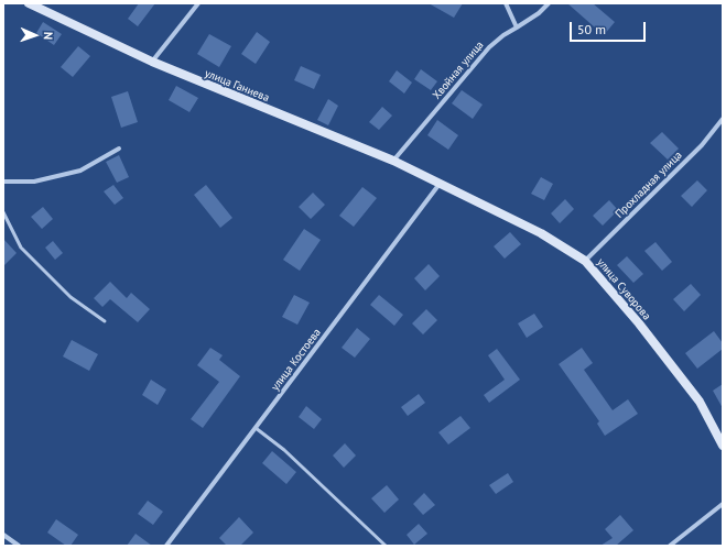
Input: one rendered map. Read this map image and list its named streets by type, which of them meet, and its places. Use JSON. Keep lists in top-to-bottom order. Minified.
{"streets":{"main road":["улица Ганиева","улица Суворова"],"street":["Хвойная улица","Прохладная улица","улица Костоева"]},"crossings":[["Хвойная улица","улица Ганиева"],["улица Ганиева","улица Суворова"],["улица Ганиева","улица Костоева"],["Прохладная улица","улица Суворова"],["улица Суворова","улица Костоева"]],"scale_bar":"50 m","north":"right"}
